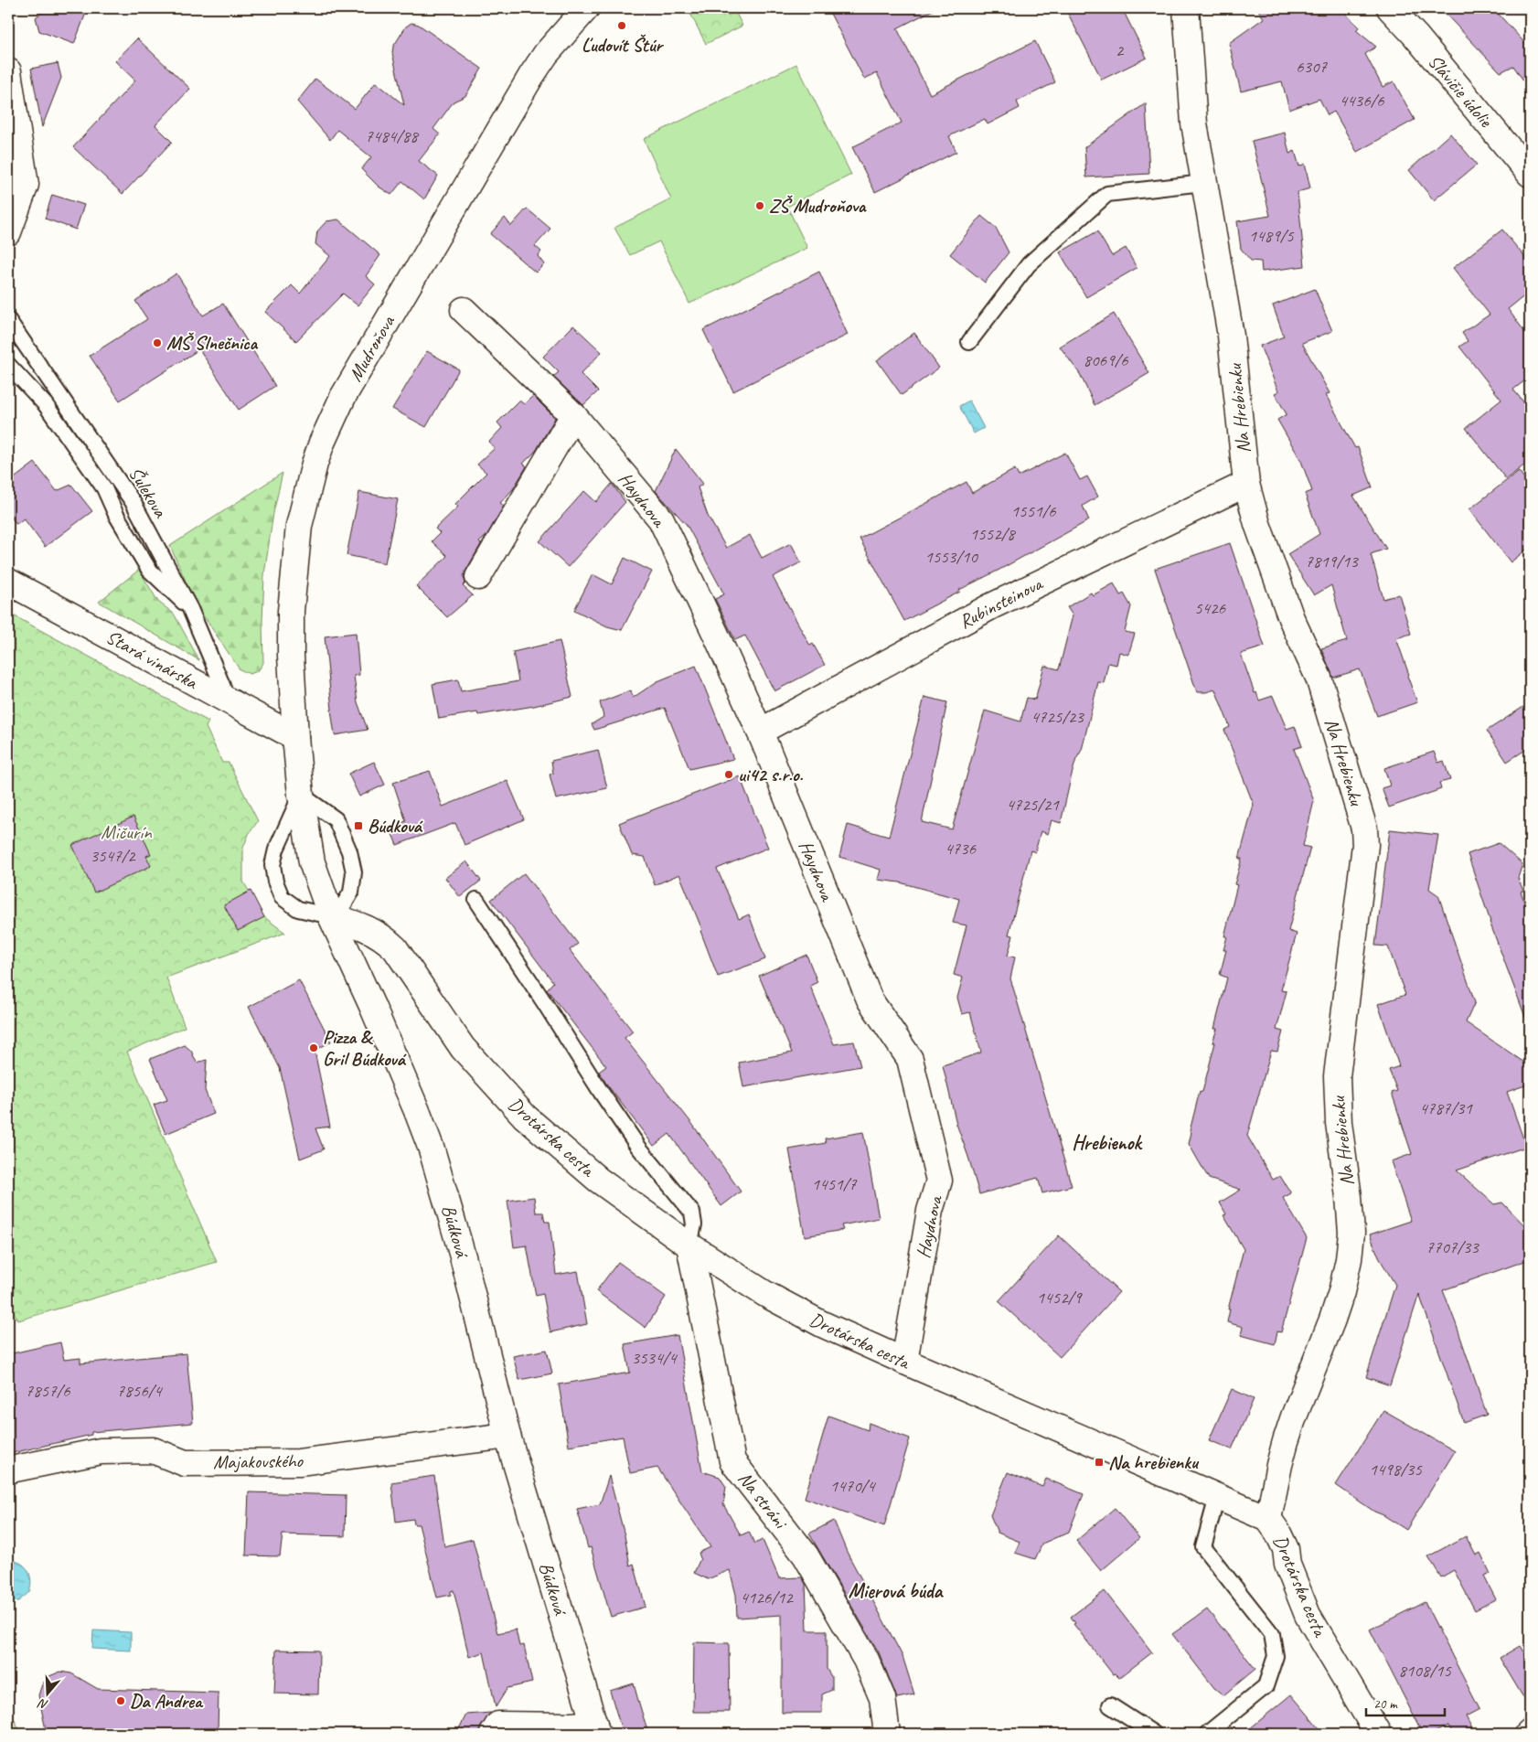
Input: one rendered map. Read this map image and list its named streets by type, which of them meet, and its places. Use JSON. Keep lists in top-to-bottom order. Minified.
{"streets":{"street":["Slávičie údolie","Mudroňova","Na Hrebienku","Haydnova","Rubinsteinova","Stará vinárska","Drotárska cesta","Búdková","Majakovského","Na stráni"],"lane":["Šulekova"]},"crossings":[["Mudroňova","Stará vinárska"],["Mudroňova","Búdková"],["Na Hrebienku","Rubinsteinova"],["Na Hrebienku","Drotárska cesta"],["Šulekova","Stará vinárska"],["Haydnova","Rubinsteinova"],["Haydnova","Drotárska cesta"],["Stará vinárska","Búdková"],["Drotárska cesta","Búdková"],["Drotárska cesta","Na stráni"],["Búdková","Majakovského"]],"districts":["Hrebienok","Mierová búda"],"parks":["Mičurín"],"places":{"other":["Ľudovít Štúr","ZŠ Mudroňova","MŠ Slnečnica","ui42 s.r.o.","Pizza & Gril Búdková","Da Andrea"],"transit":["Búdková","Na hrebienku"]},"house_numbers":["2","6307","4436/6","7484/88","1489/5","8069/6","1551/6","1552/8","1553/10","7819/13","5426","4725/23","4725/21","4736","3547/2","4787/31","1451/7","7707/33","1452/9","3534/4","7857/6","7856/4","1498/35","1470/4","4126/12","8108/15"],"scale_bar":"20 m","north":"bottom"}
